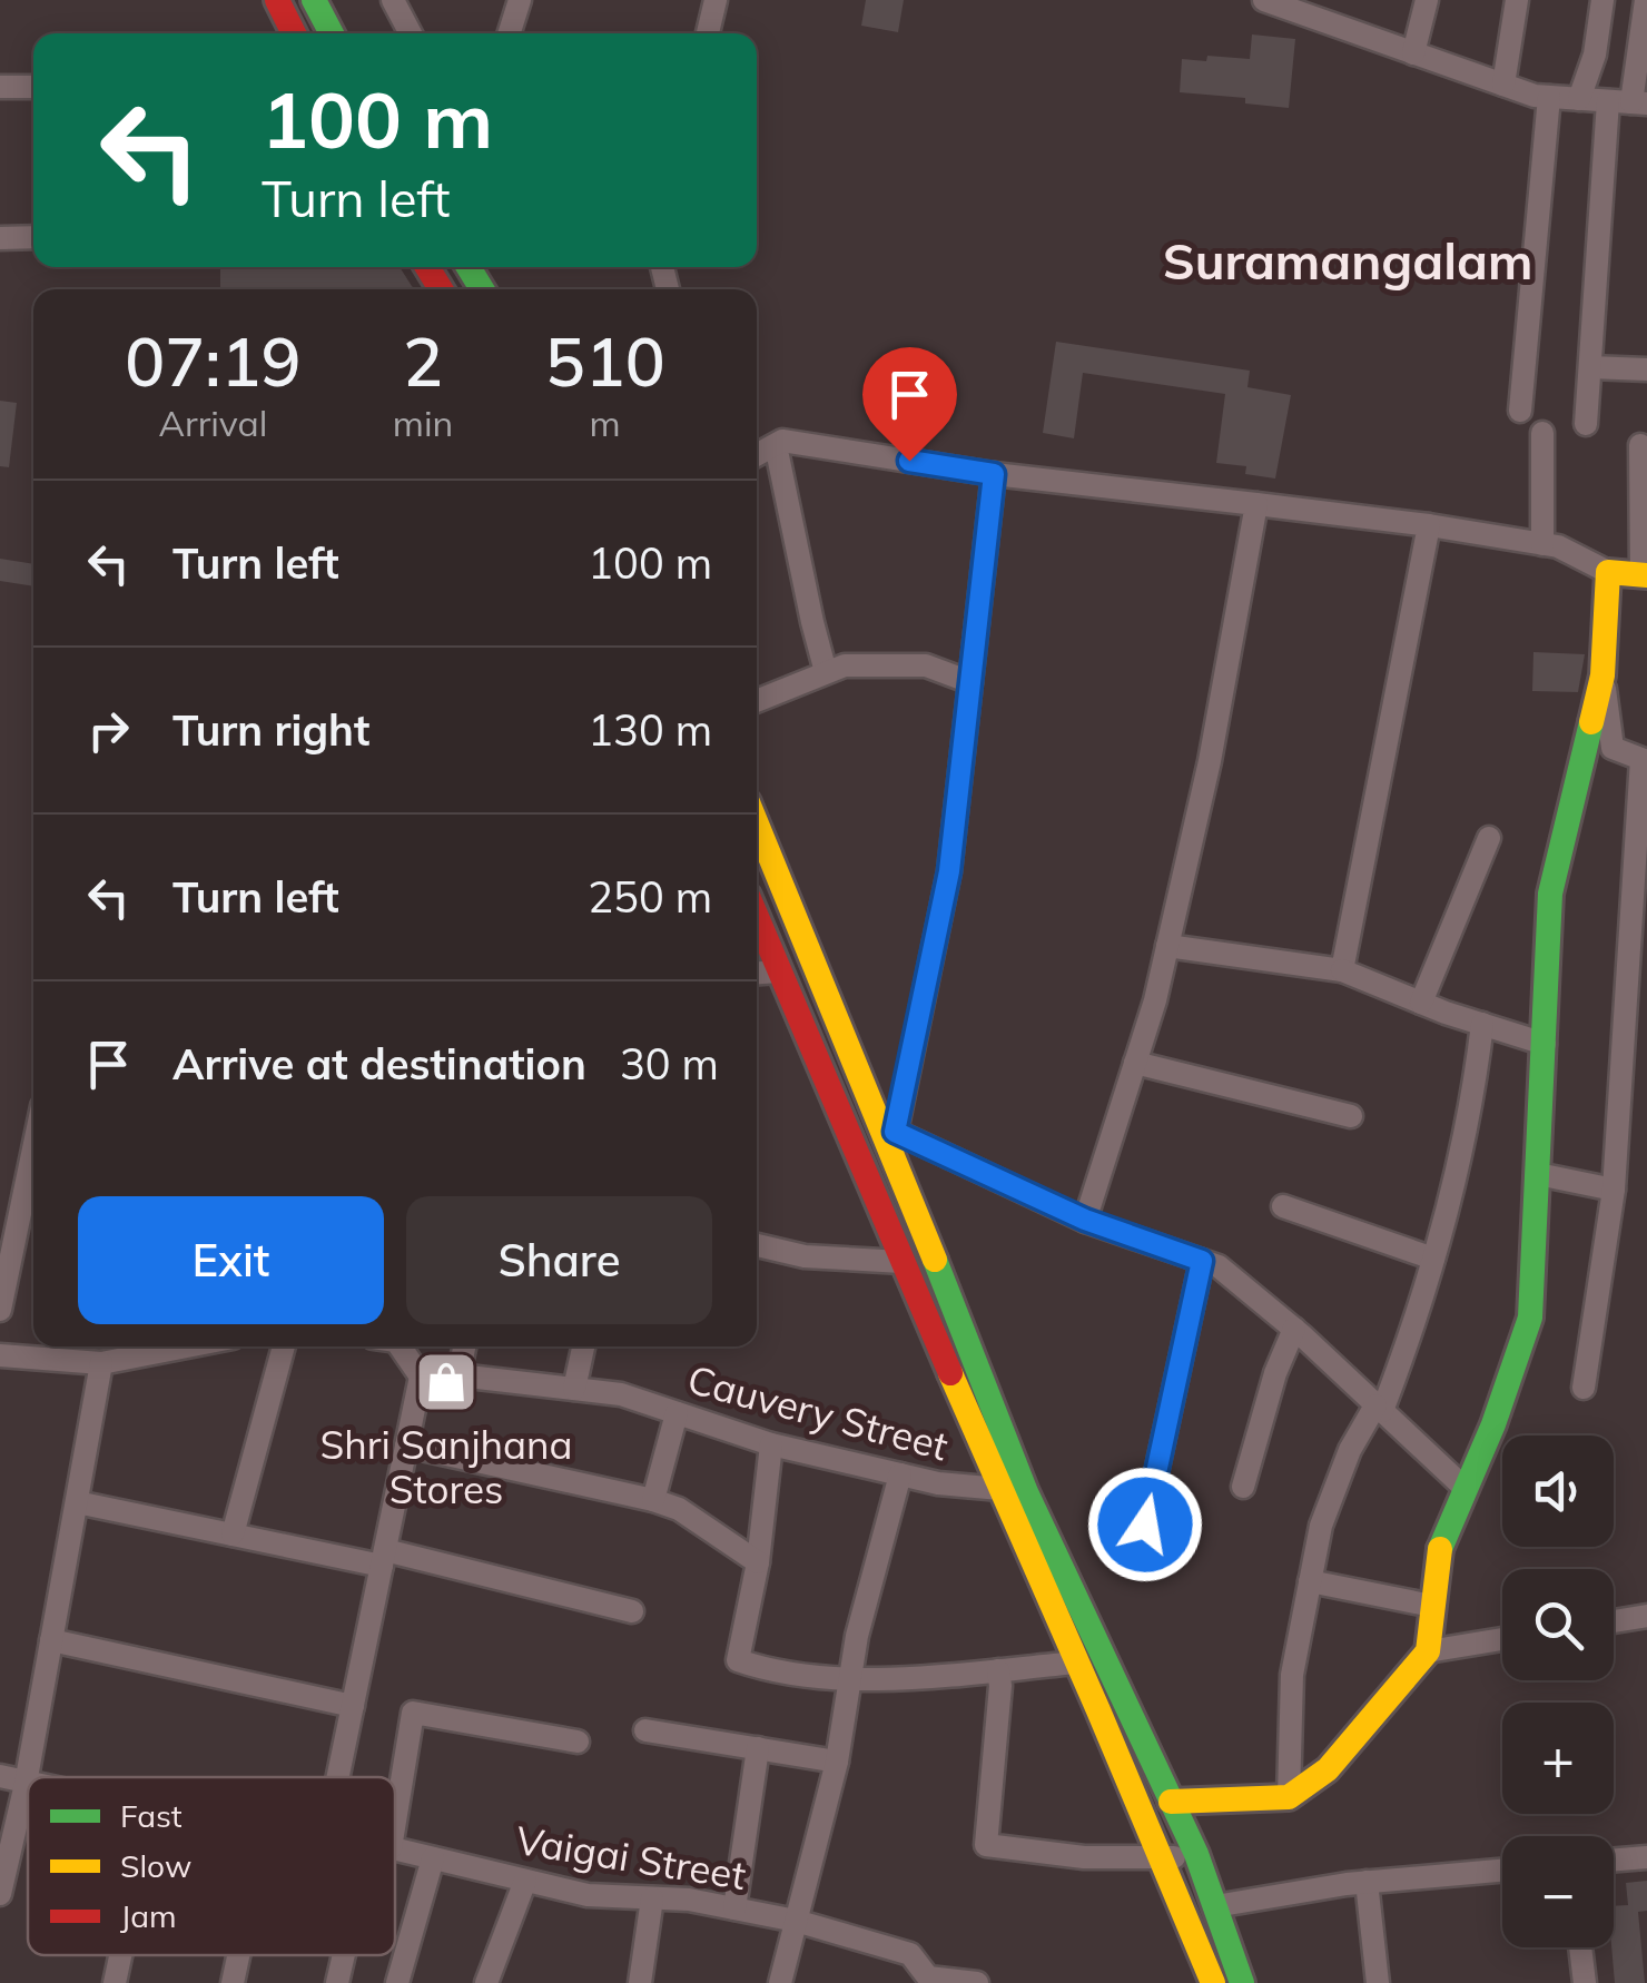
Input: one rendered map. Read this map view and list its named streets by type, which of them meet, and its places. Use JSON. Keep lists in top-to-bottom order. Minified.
{"streets":{"street":["Cauvery Street","Vaigai Street"]},"districts":["Suramangalam"],"places":{"shop":["Shri Sanjhana Stores"]},"legend":["Fast","Slow","Jam"],"page":{"turn":["100 m","Turn left"],"eta":["07:19","Arrival","2","min","510","m"],"list":[{"name":"Turn left","value":"100 m"},{"name":"Turn right","value":"130 m"},{"name":"Turn left","value":"250 m"},{"name":"Arrive at destination","value":"30 m"}],"buttons":["Exit","Share"],"map_buttons":["+","−"]}}
